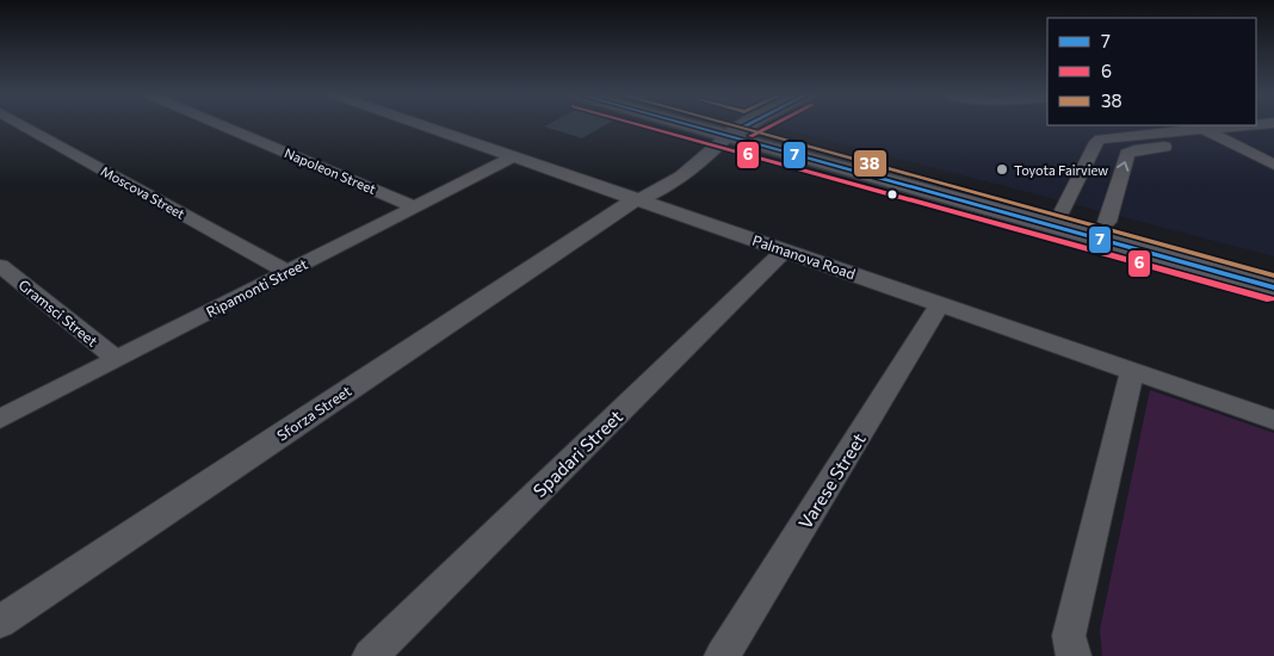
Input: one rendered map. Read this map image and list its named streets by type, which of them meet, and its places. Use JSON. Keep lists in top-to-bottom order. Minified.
{"streets":{"street":["Napoleon Street","Moscova Street","Palmanova Road","Ripamonti Street","Gramsci Street","Sforza Street","Spadari Street","Varese Street"]},"crossings":[["Napoleon Street","Ripamonti Street"],["Moscova Street","Ripamonti Street"],["Palmanova Road","Ripamonti Street"],["Palmanova Road","Sforza Street"],["Palmanova Road","Spadari Street"],["Palmanova Road","Varese Street"],["Ripamonti Street","Gramsci Street"]],"places":["Toyota Fairview"],"lines":["transit line 7","transit line 6","transit line 38"],"legend":["7","6","38"]}
